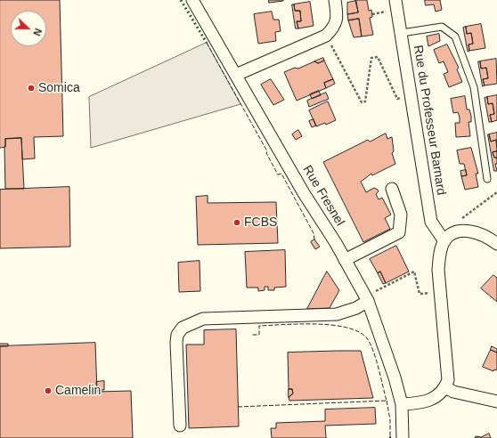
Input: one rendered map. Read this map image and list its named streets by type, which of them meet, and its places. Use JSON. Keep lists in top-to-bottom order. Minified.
{"streets":{"street":["Rue du Professeur Barnard","Rue Fresnel"]},"places":["Somica","FCBS","Camelin"],"north":"right"}
